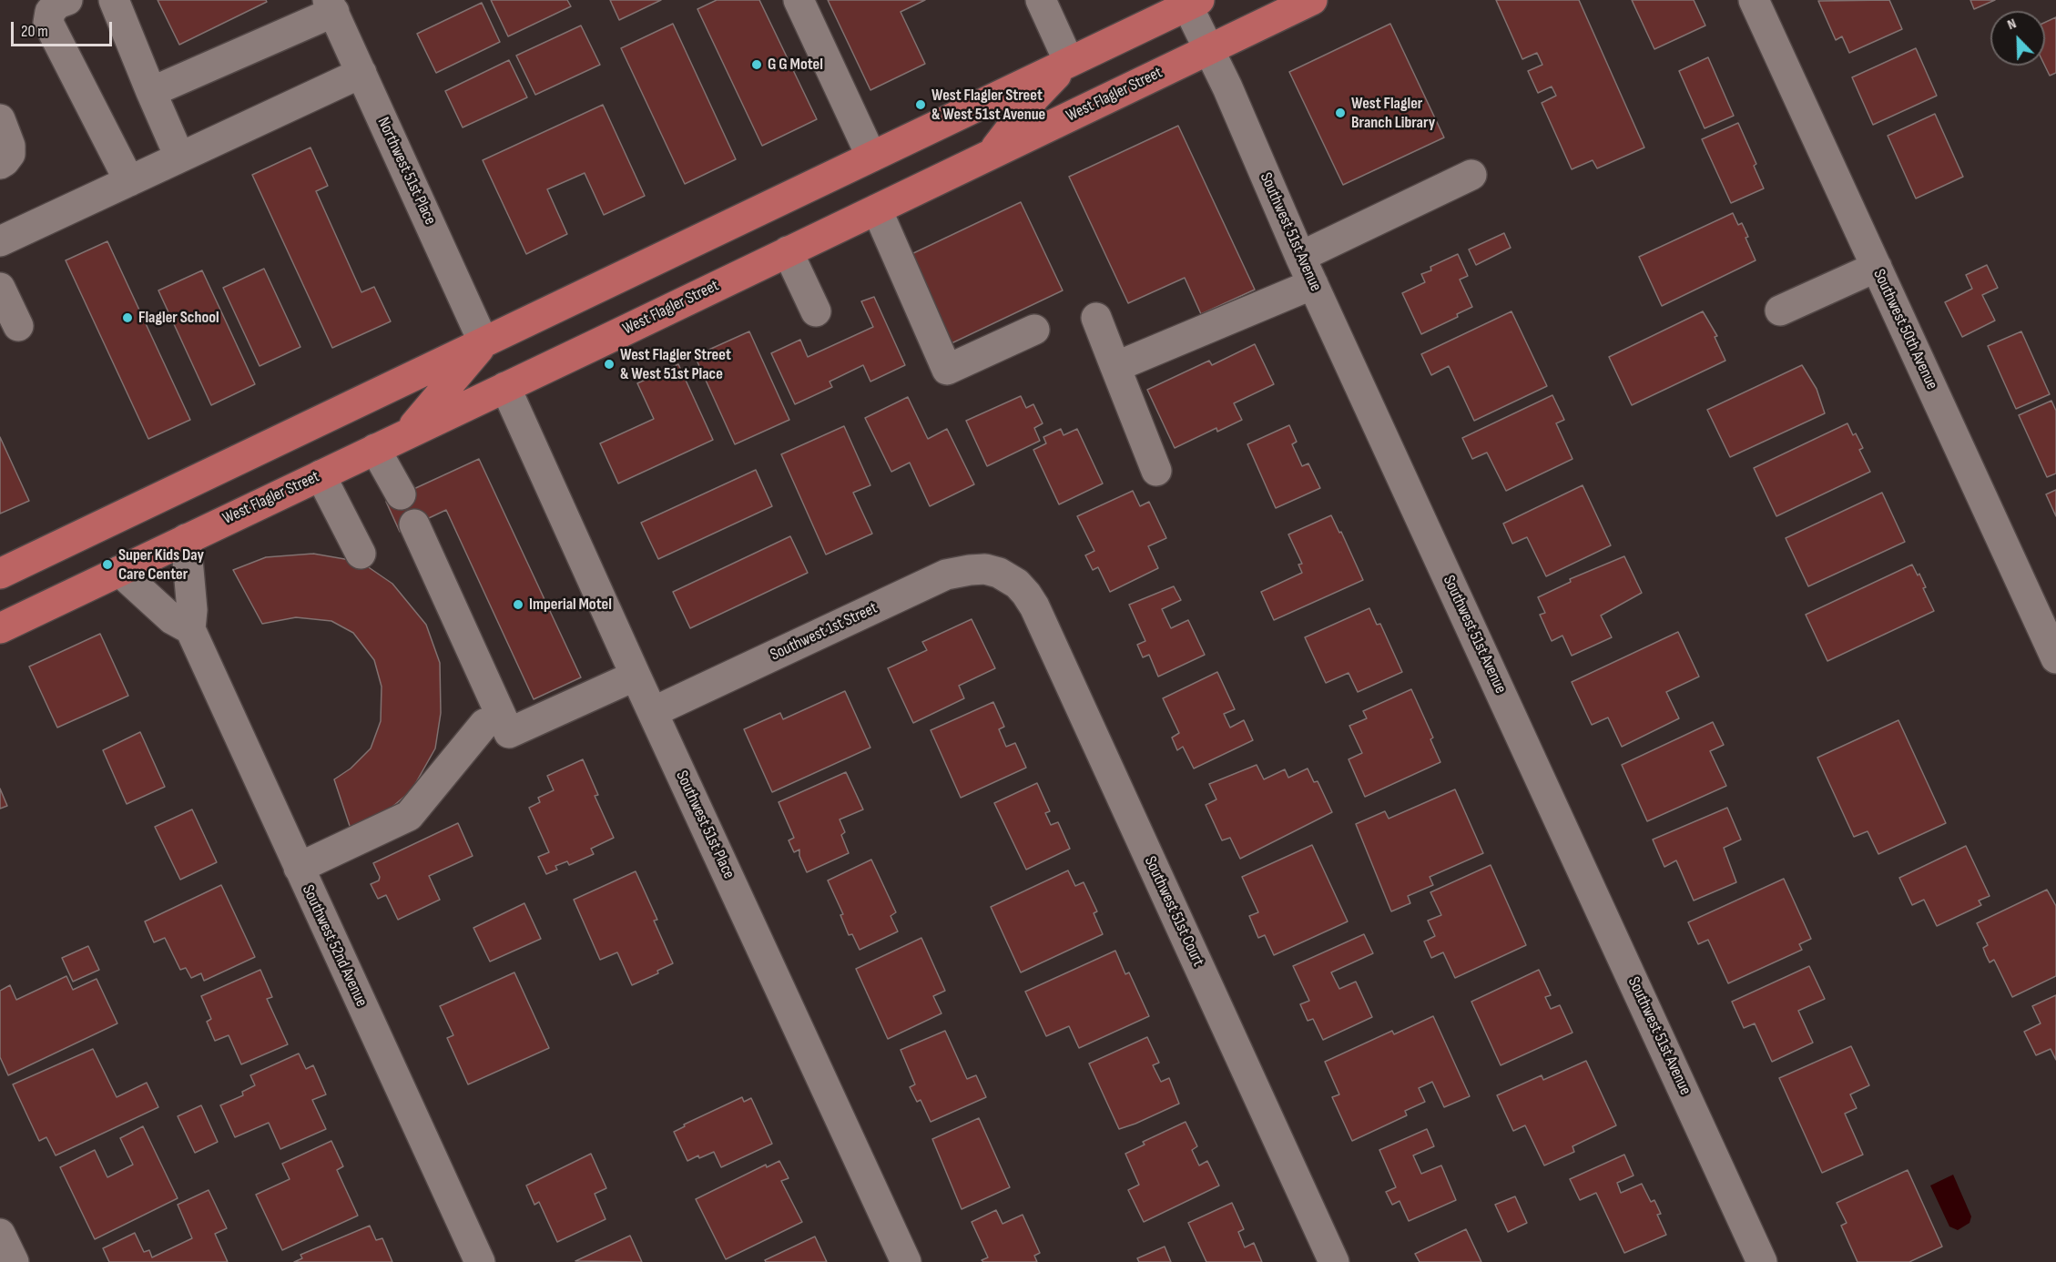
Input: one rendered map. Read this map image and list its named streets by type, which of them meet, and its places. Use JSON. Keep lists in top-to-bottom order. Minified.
{"streets":{"main road":["West Flagler Street"],"street":["Northwest 51st Place","Southwest 51st Avenue","Southwest 50th Avenue","Southwest 1st Street","Southwest 51st Place","Southwest 51st Court","Southwest 52nd Avenue"]},"crossings":[["West Flagler Street","Southwest 51st Avenue"],["West Flagler Street","Southwest 51st Place"],["West Flagler Street","Southwest 52nd Avenue"],["Southwest 1st Street","Southwest 51st Place"],["Southwest 1st Street","Southwest 51st Court"]],"places":["G G Motel","West Flagler Street & West 51st Avenue","West Flagler Branch Library","Flagler School","West Flagler Street & West 51st Place","Super Kids Day Care Center","Imperial Motel"],"scale_bar":"20 m","north":"top left"}
